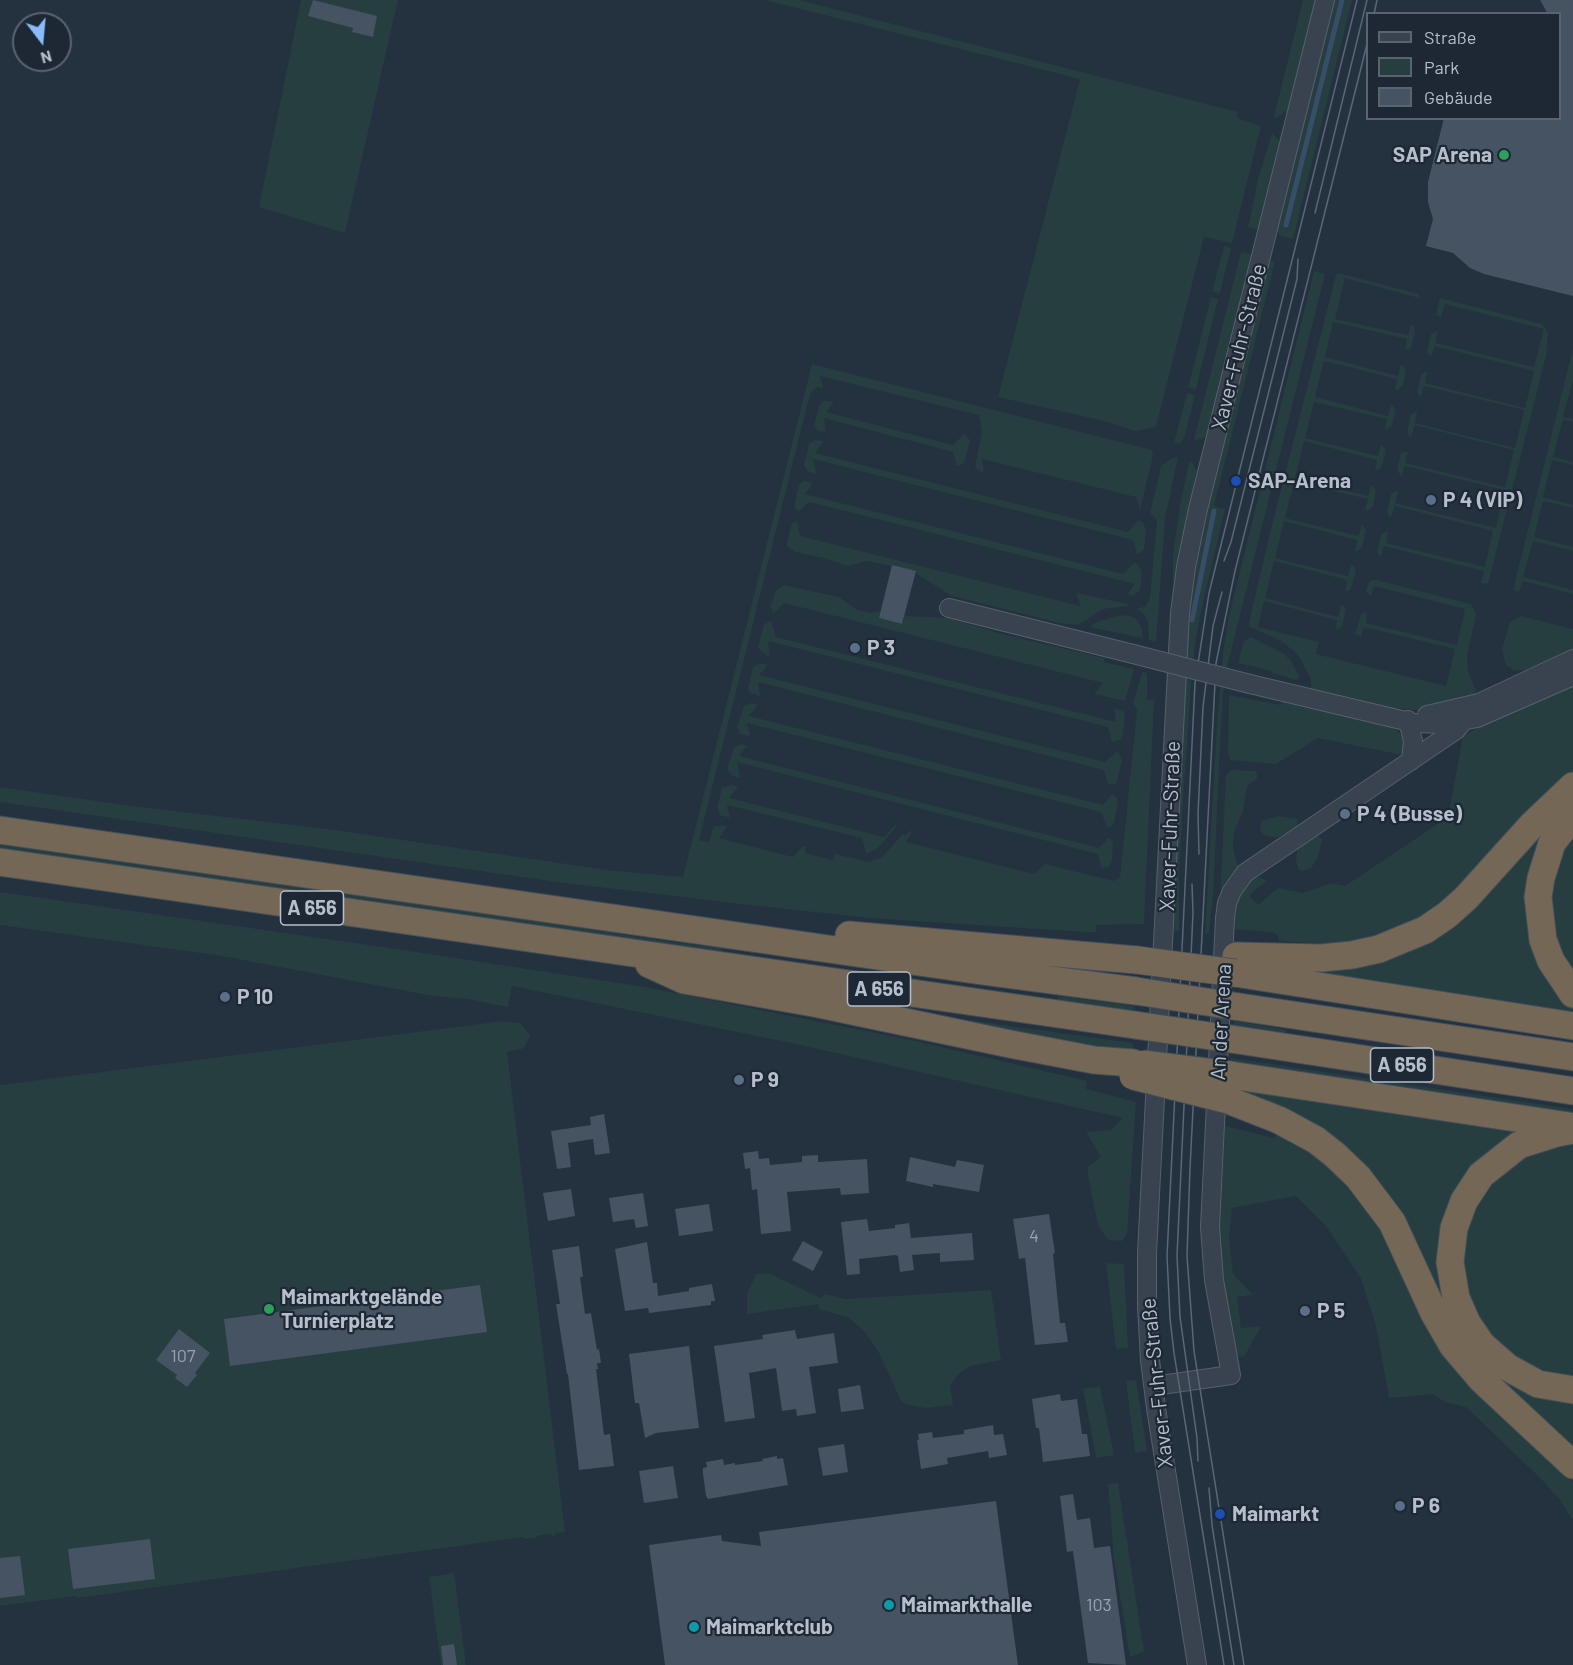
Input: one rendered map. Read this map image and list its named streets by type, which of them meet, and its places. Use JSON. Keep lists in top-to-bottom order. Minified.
{"streets":{"highway":["A 656"],"street":["Xaver-Fuhr-Straße","An der Arena"]},"crossings":[["Xaver-Fuhr-Straße","An der Arena"]],"places":["SAP Arena","SAP-Arena","P 4 (VIP)","P 3","P 4 (Busse)","P 10","P 9","Maimarktgelände Turnierplatz","P 5","P 6","Maimarkt","Maimarkthalle","Maimarktclub"],"house_numbers":["4","107","103"],"legend":["Straße","Park","Gebäude"],"north":"bottom"}
